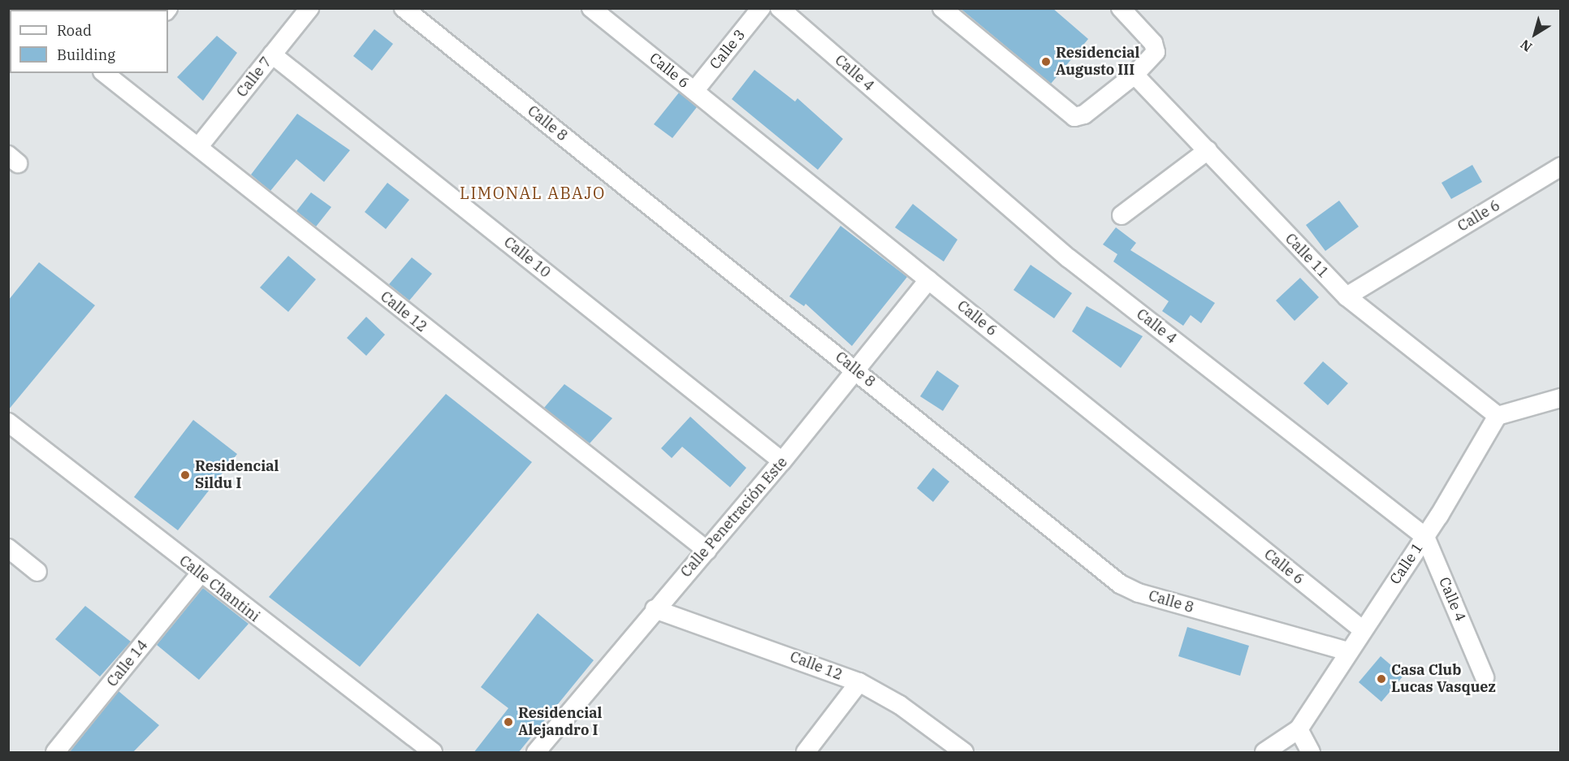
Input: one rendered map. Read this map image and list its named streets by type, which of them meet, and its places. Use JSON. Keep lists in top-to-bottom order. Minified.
{"streets":{"street":["Calle 3","Calle 6","Calle 4","Calle 7","Calle 8","Calle 11","Calle 10","Calle 12","Calle Penetración Este","Calle 1","Calle Chantini","Calle 14"]},"crossings":[["Calle 3","Calle 6"],["Calle 6","Calle 11"],["Calle 6","Calle Penetración Este"],["Calle 6","Calle 1"],["Calle 4","Calle 1"],["Calle 7","Calle 10"],["Calle 7","Calle 12"],["Calle 8","Calle Penetración Este"],["Calle 8","Calle 1"],["Calle 11","Calle 1"],["Calle 10","Calle Penetración Este"],["Calle 12","Calle Penetración Este"],["Calle Chantini","Calle 14"]],"districts":["LIMONAL ABAJO"],"places":["Residencial Augusto III","Residencial Sildu I","Casa Club Lucas Vasquez","Residencial Alejandro I"],"legend":["Road","Building"],"north":"bottom left"}
